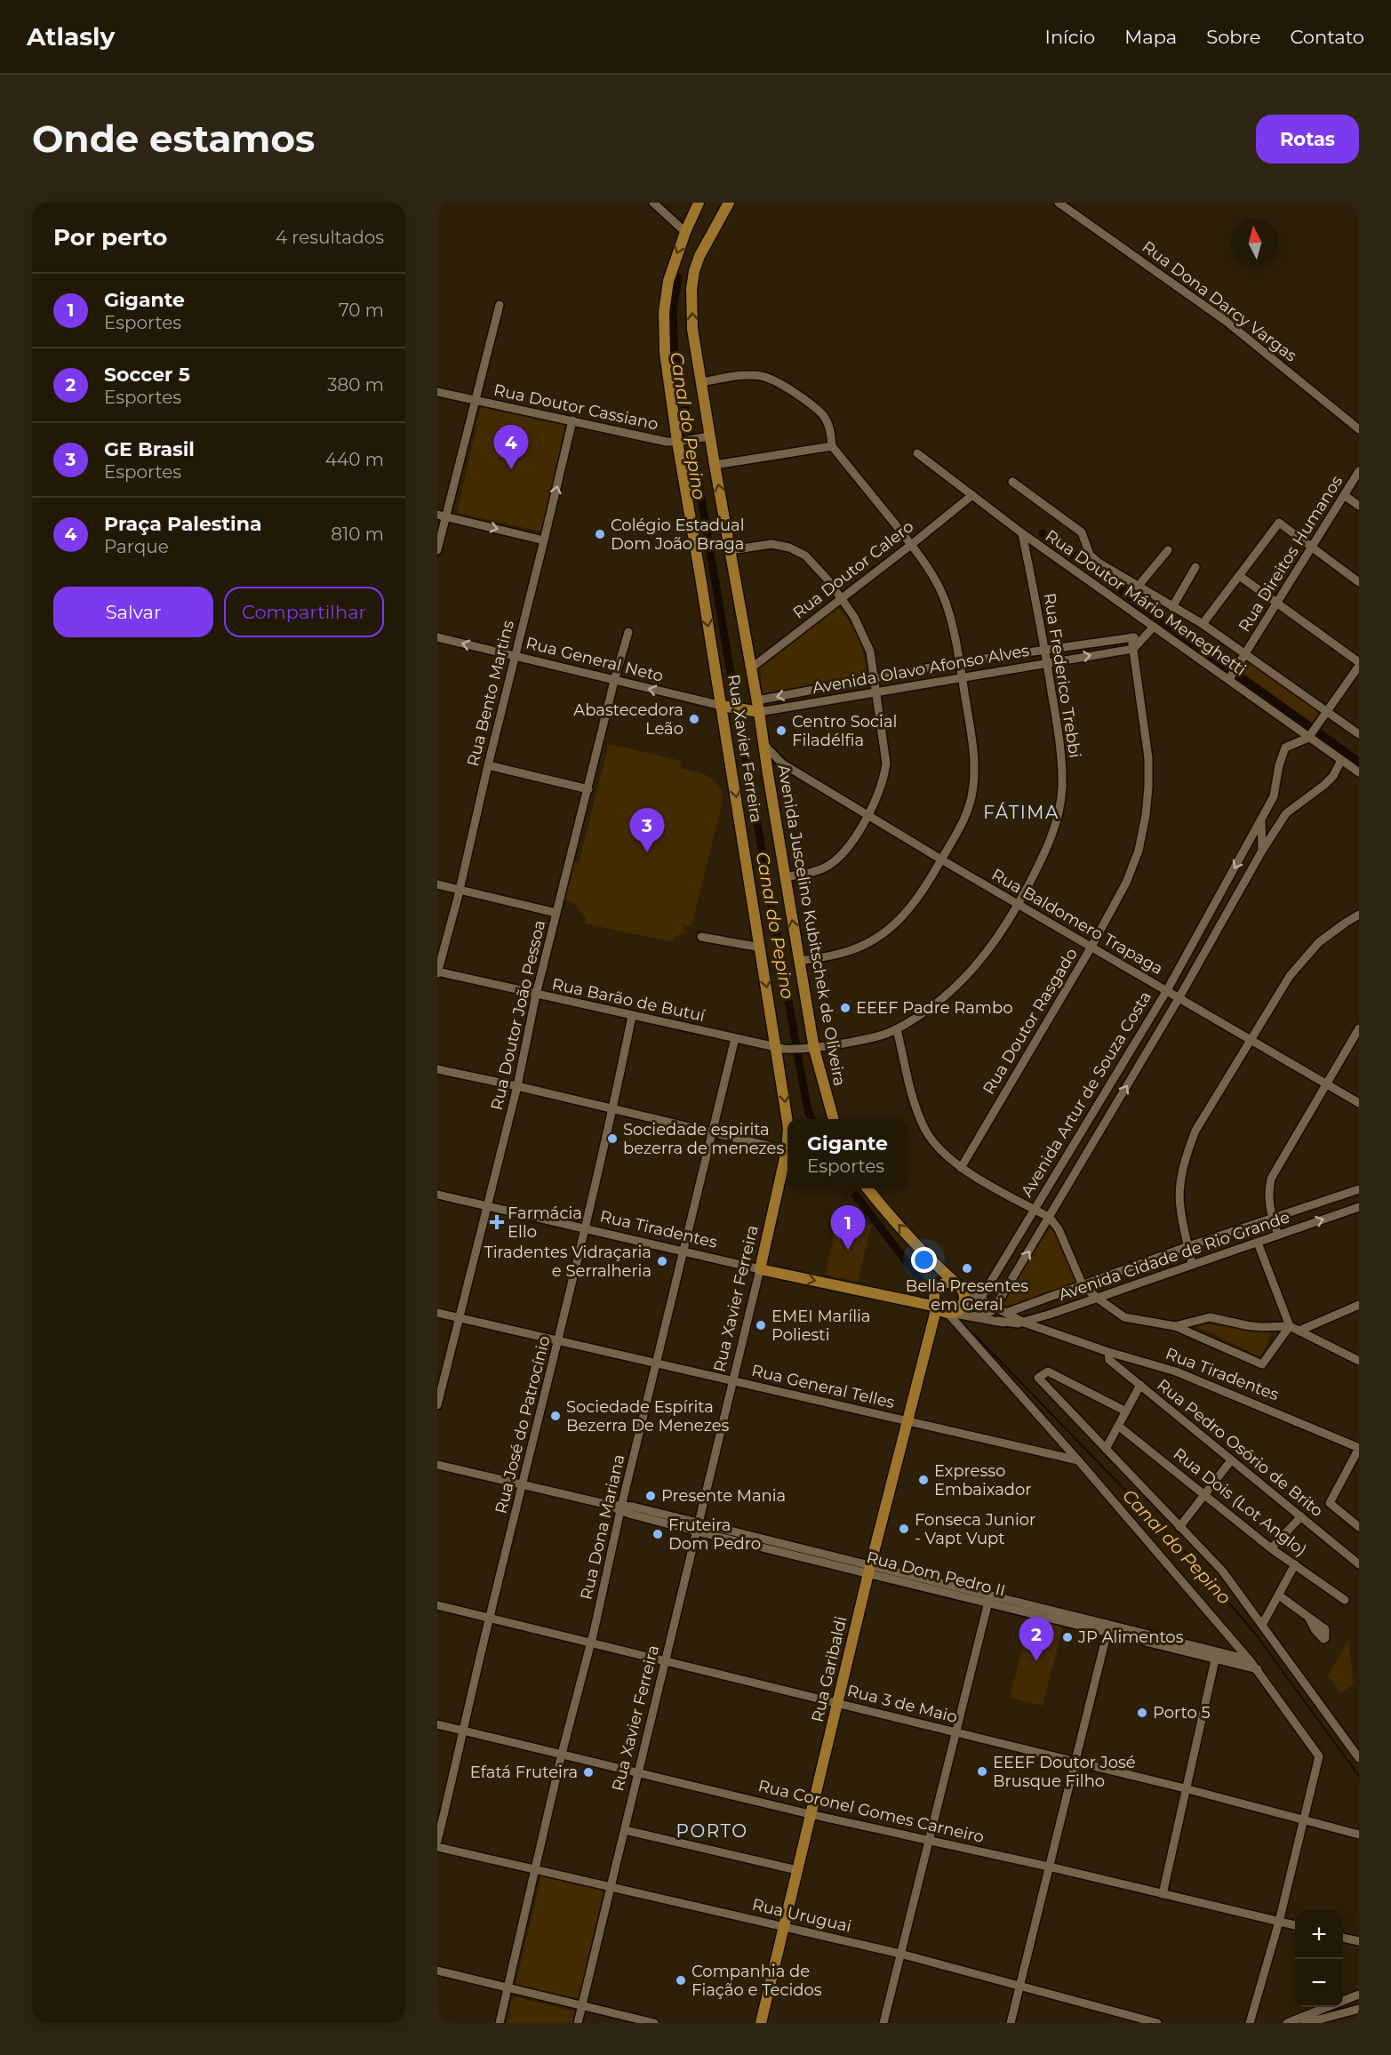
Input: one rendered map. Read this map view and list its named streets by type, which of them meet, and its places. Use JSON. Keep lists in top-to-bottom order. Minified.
{"streets":{"main road":["Rua General Neto","Rua Xavier Ferreira","Avenida Juscelino Kubitschek de Oliveira","Rua Tiradentes","Rua Garibaldi"],"street":["Rua Dona Darcy Vargas","Rua Doutor Cassiano","Rua Direitos Humanos","Rua Doutor Calero","Rua Doutor Mário Meneghetti","Avenida Olavo Afonso Alves","Rua Frederico Trebbi","Rua Bento Martins","Rua Baldomero Trapaga","Rua Barão de Butuí","Rua Doutor João Pessoa","Rua Doutor Rasgado","Avenida Artur de Souza Costa","Avenida Cidade de Rio Grande","Rua General Telles","Rua José do Patrocínio","Rua Pedro Osório de Brito","Rua Dois (Lot Anglo)","Rua Dona Mariana","Rua Dom Pedro II","Rua 3 de Maio","Rua Coronel Gomes Carneiro","Rua Uruguai"]},"crossings":[["Rua Doutor Cassiano","Rua Bento Martins"],["Rua Doutor Cassiano","Rua Xavier Ferreira"],["Rua Doutor Cassiano","Avenida Juscelino Kubitschek de Oliveira"],["Rua Direitos Humanos","Rua Doutor Mário Meneghetti"],["Rua Doutor Calero","Rua Doutor Mário Meneghetti"],["Rua Doutor Calero","Avenida Juscelino Kubitschek de Oliveira"],["Rua Doutor Mário Meneghetti","Rua Frederico Trebbi"],["Rua Doutor Mário Meneghetti","Avenida Artur de Souza Costa"],["Rua General Neto","Avenida Olavo Afonso Alves"],["Rua General Neto","Rua Bento Martins"],["Rua General Neto","Rua Xavier Ferreira"],["Rua General Neto","Avenida Juscelino Kubitschek de Oliveira"],["Rua General Neto","Rua Doutor João Pessoa"],["Avenida Olavo Afonso Alves","Rua Frederico Trebbi"],["Avenida Olavo Afonso Alves","Avenida Juscelino Kubitschek de Oliveira"],["Avenida Olavo Afonso Alves","Rua Doutor Rasgado"],["Rua Frederico Trebbi","Rua Baldomero Trapaga"],["Rua Frederico Trebbi","Avenida Juscelino Kubitschek de Oliveira"],["Rua Frederico Trebbi","Rua Barão de Butuí"],["Rua Bento Martins","Rua Barão de Butuí"],["Rua Xavier Ferreira","Rua Barão de Butuí"],["Rua Xavier Ferreira","Rua Tiradentes"],["Rua Xavier Ferreira","Rua General Telles"],["Rua Xavier Ferreira","Rua Dom Pedro II"],["Rua Xavier Ferreira","Rua 3 de Maio"],["Rua Xavier Ferreira","Rua Coronel Gomes Carneiro"],["Rua Xavier Ferreira","Rua Uruguai"],["Rua Baldomero Trapaga","Avenida Juscelino Kubitschek de Oliveira"],["Rua Baldomero Trapaga","Rua Doutor Rasgado"],["Rua Baldomero Trapaga","Avenida Artur de Souza Costa"],["Avenida Juscelino Kubitschek de Oliveira","Rua Barão de Butuí"],["Rua Barão de Butuí","Rua Doutor João Pessoa"],["Rua Barão de Butuí","Rua José do Patrocínio"],["Rua Barão de Butuí","Rua Dona Mariana"],["Rua Doutor João Pessoa","Rua Tiradentes"],["Rua Doutor João Pessoa","Rua General Telles"],["Avenida Artur de Souza Costa","Rua Tiradentes"],["Rua Tiradentes","Avenida Cidade de Rio Grande"],["Rua Tiradentes","Rua José do Patrocínio"],["Rua Tiradentes","Rua Pedro Osório de Brito"],["Rua Tiradentes","Rua Dona Mariana"],["Rua Tiradentes","Rua Garibaldi"],["Rua General Telles","Rua José do Patrocínio"],["Rua General Telles","Rua Dona Mariana"],["Rua General Telles","Rua Garibaldi"],["Rua José do Patrocínio","Rua Dom Pedro II"],["Rua José do Patrocínio","Rua 3 de Maio"],["Rua José do Patrocínio","Rua Coronel Gomes Carneiro"],["Rua Dona Mariana","Rua Dom Pedro II"],["Rua Dona Mariana","Rua 3 de Maio"],["Rua Dona Mariana","Rua Coronel Gomes Carneiro"],["Rua Dona Mariana","Rua Uruguai"],["Rua Dom Pedro II","Rua Garibaldi"],["Rua Garibaldi","Rua 3 de Maio"],["Rua Garibaldi","Rua Coronel Gomes Carneiro"],["Rua Garibaldi","Rua Uruguai"]],"one_way":["Rua General Neto","Rua Xavier Ferreira"],"districts":["FÁTIMA","PORTO"],"water":["Canal do Pepino"],"places":{"other":["Colégio Estadual Dom João Braga","Abastecedora Leão","Centro Social Filadélfia","EEEF Padre Rambo","Sociedade espirita bezerra de menezes","Tiradentes Vidraçaria e Serralheria","Bella Presentes em Geral","EMEI Marília Poliesti","Sociedade Espírita Bezerra De Menezes","Expresso Embaixador","Presente Mania","Fonseca Junior - Vapt Vupt","Fruteira Dom Pedro","JP Alimentos","Porto 5","EEEF Doutor José Brusque Filho","Efatá Fruteira","Companhia de Fiação e Tecidos"],"health":["Farmácia Ello"]},"north":"top","page":{"header":"Atlasly","nav":["Início","Mapa","Sobre","Contato"],"buttons":["Rotas",["Salvar","Compartilhar"]],"title":"Onde estamos","heading":["Por perto","4 resultados"],"list":[{"mark":"1","name":"Gigante","note":"Esportes","value":"70 m"},{"mark":"2","name":"Soccer 5","note":"Esportes","value":"380 m"},{"mark":"3","name":"GE Brasil","note":"Esportes","value":"440 m"},{"mark":"4","name":"Praça Palestina","note":"Parque","value":"810 m"}],"pins":["4","3","1","2"],"popup":["Gigante","Esportes"],"map_buttons":["+","−"]}}
